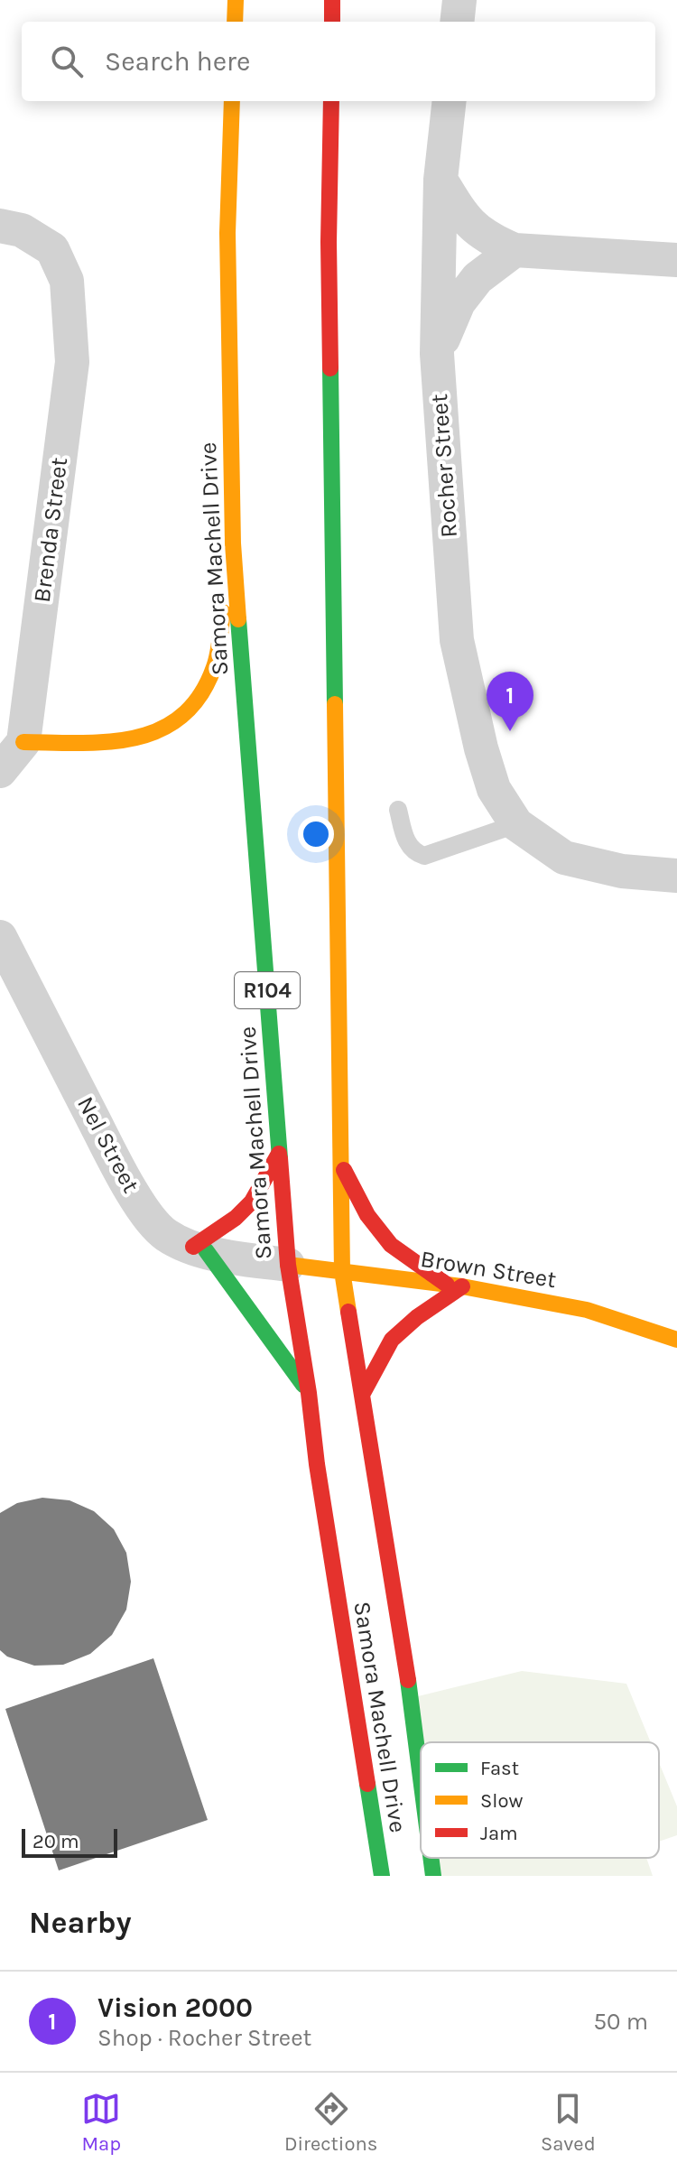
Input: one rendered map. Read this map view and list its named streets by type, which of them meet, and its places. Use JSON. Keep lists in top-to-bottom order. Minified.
{"streets":{"main road":["Samora Machell Drive","R104","Brown Street"],"street":["Rocher Street","Brenda Street","Nel Street"]},"crossings":[["Samora Machell Drive","Nel Street"],["Samora Machell Drive","Brown Street"],["Nel Street","Brown Street"]],"legend":["Fast","Slow","Jam"],"scale_bar":"20 m","page":{"search":"Search here","pins":"1","scale":"20 m","heading":"Nearby","list":[{"mark":"1","name":"Vision 2000","note":"Shop · Rocher Street","value":"50 m"}],"nav":["Map","Directions","Saved"]}}
